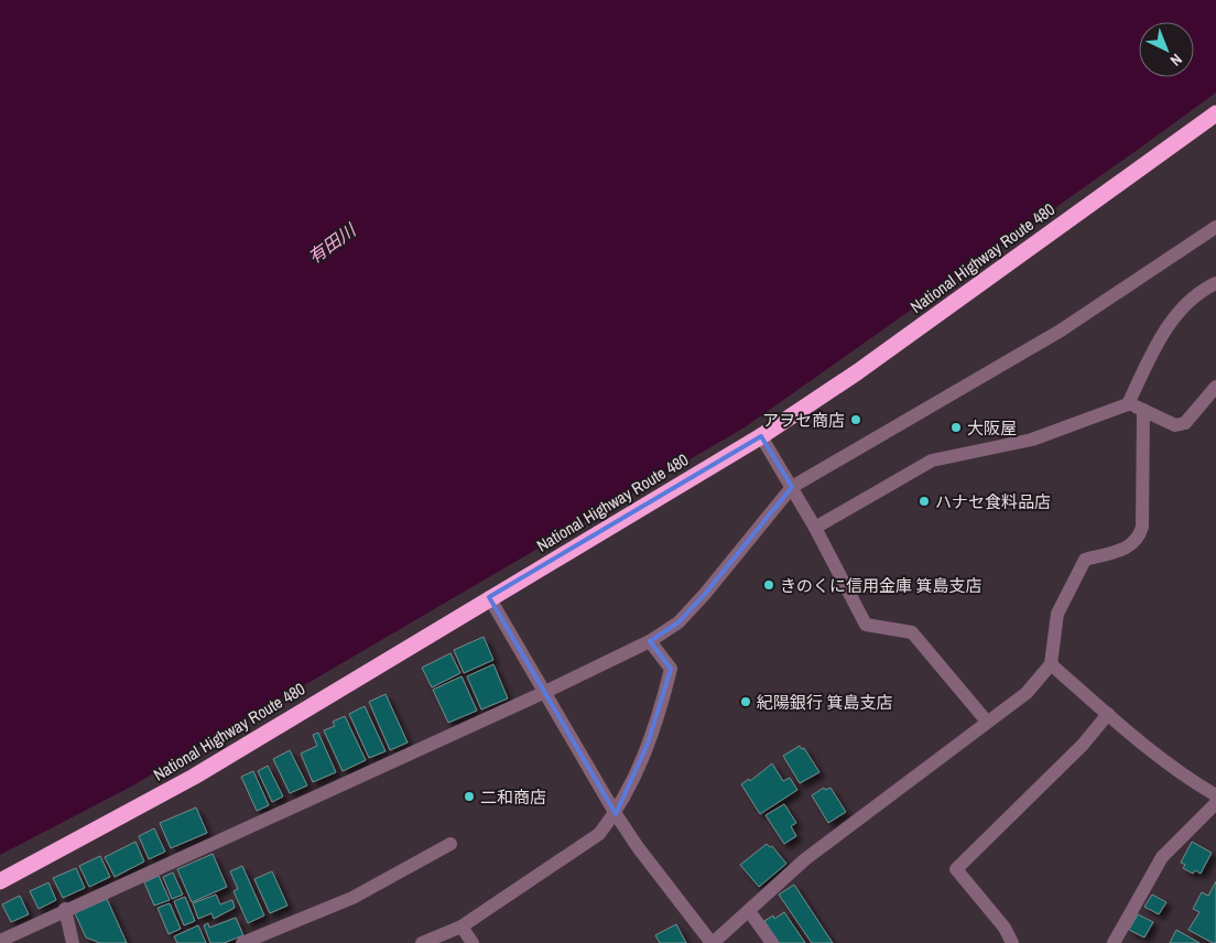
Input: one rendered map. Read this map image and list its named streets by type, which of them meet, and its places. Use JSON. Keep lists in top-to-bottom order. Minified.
{"streets":{"highway":["National Highway Route 480"]},"water":["有田川"],"places":["アヲセ商店","大阪屋","ハナセ食料品店","きのくに信用金庫 箕島支店","紀陽銀行 箕島支店","二和商店"],"north":"bottom right"}
